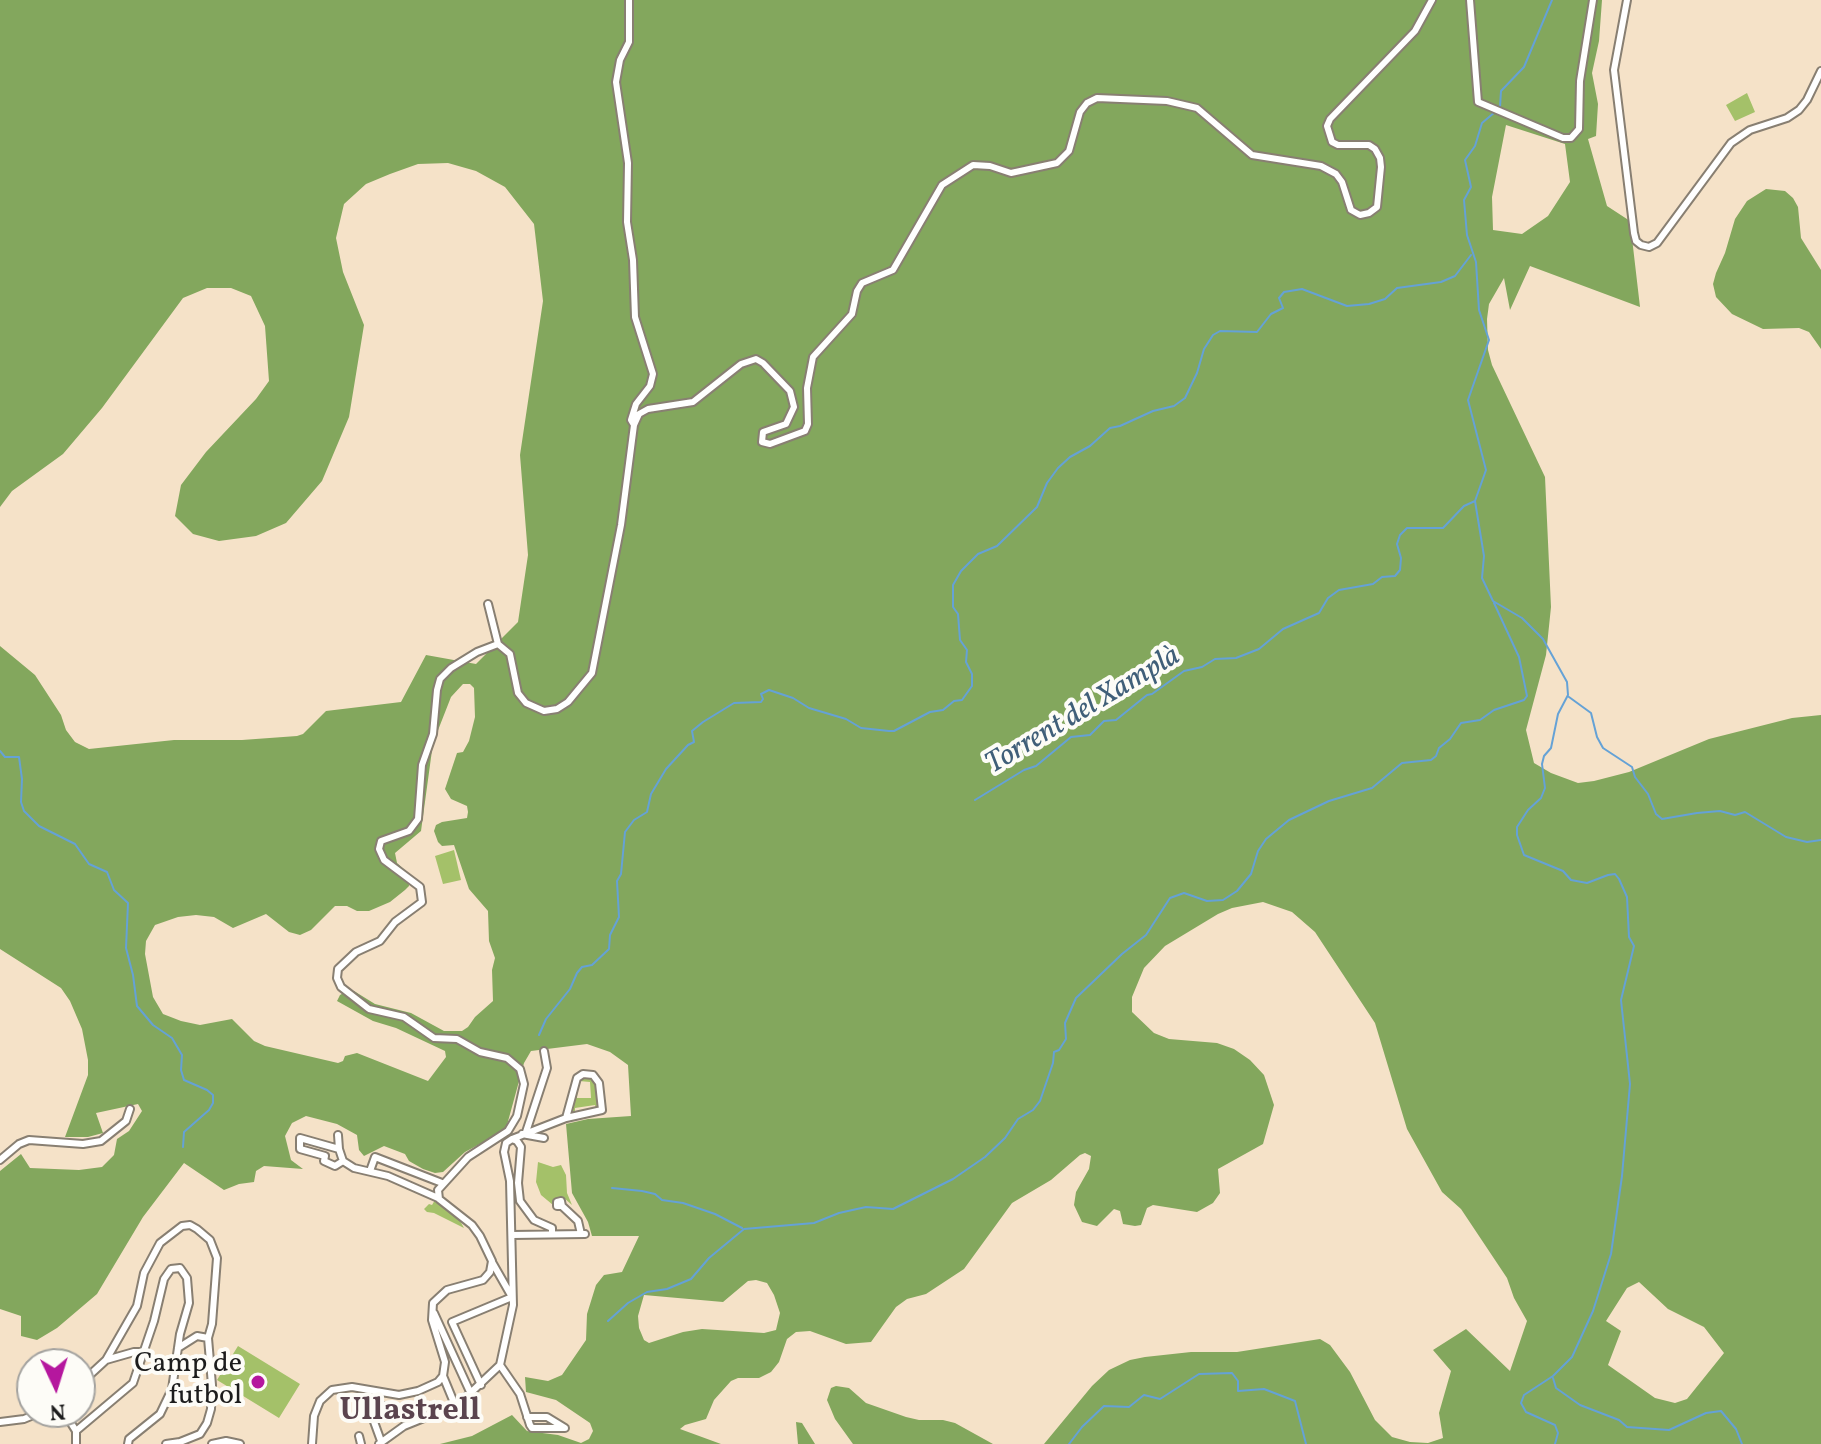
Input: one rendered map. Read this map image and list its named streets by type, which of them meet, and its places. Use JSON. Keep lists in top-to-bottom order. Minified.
{"districts":["Ullastrell"],"water":["Torrent del Xamplà"],"places":["Camp de futbol"],"north":"bottom"}
